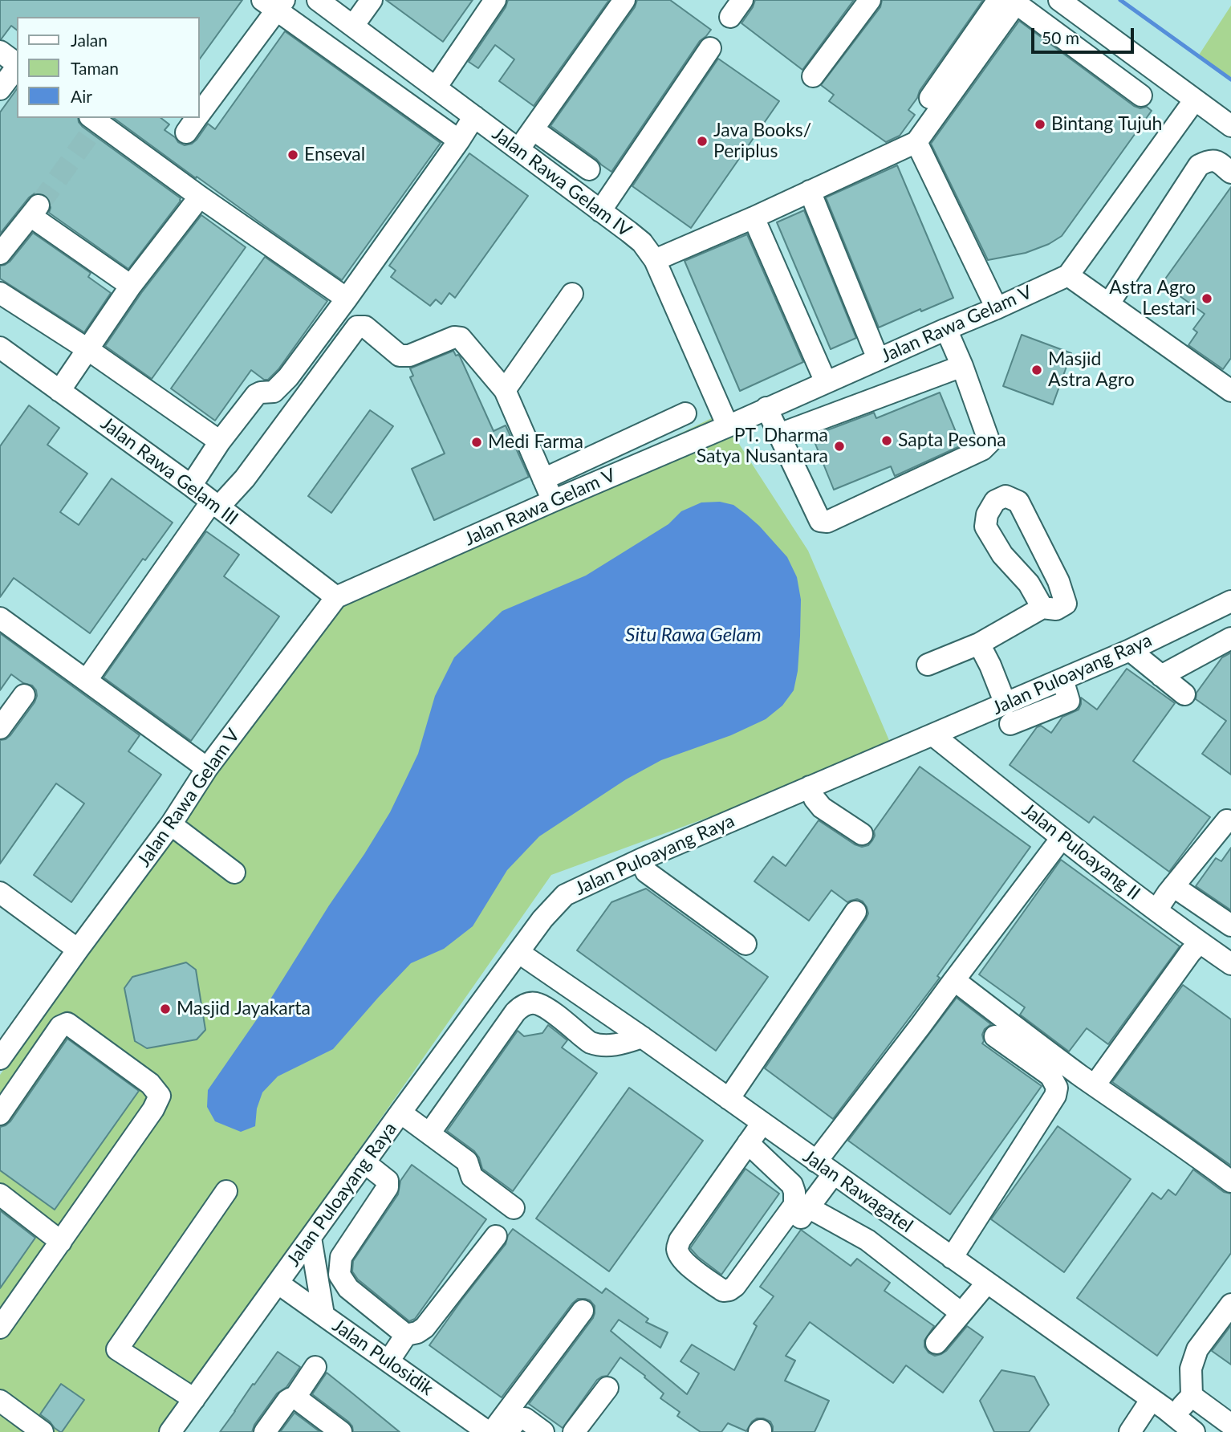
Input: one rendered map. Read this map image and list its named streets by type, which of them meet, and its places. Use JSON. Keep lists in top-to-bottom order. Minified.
{"streets":{"street":["Jalan Rawa Gelam IV","Jalan Rawa Gelam V","Jalan Rawa Gelam III","Jalan Puloayang Raya","Jalan Puloayang II","Jalan Rawagatel","Jalan Pulosidik"]},"crossings":[["Jalan Rawa Gelam IV","Jalan Rawa Gelam V"],["Jalan Rawa Gelam V","Jalan Rawa Gelam III"],["Jalan Puloayang Raya","Jalan Puloayang II"],["Jalan Puloayang Raya","Jalan Rawagatel"],["Jalan Puloayang Raya","Jalan Pulosidik"]],"water":["Situ Rawa Gelam"],"places":["Bintang Tujuh","Java Books/ Periplus","Enseval","Astra Agro Lestari","Masjid Astra Agro","Sapta Pesona","Medi Farma","PT. Dharma Satya Nusantara","Masjid Jayakarta"],"legend":["Jalan","Taman","Air"],"scale_bar":"50 m"}
